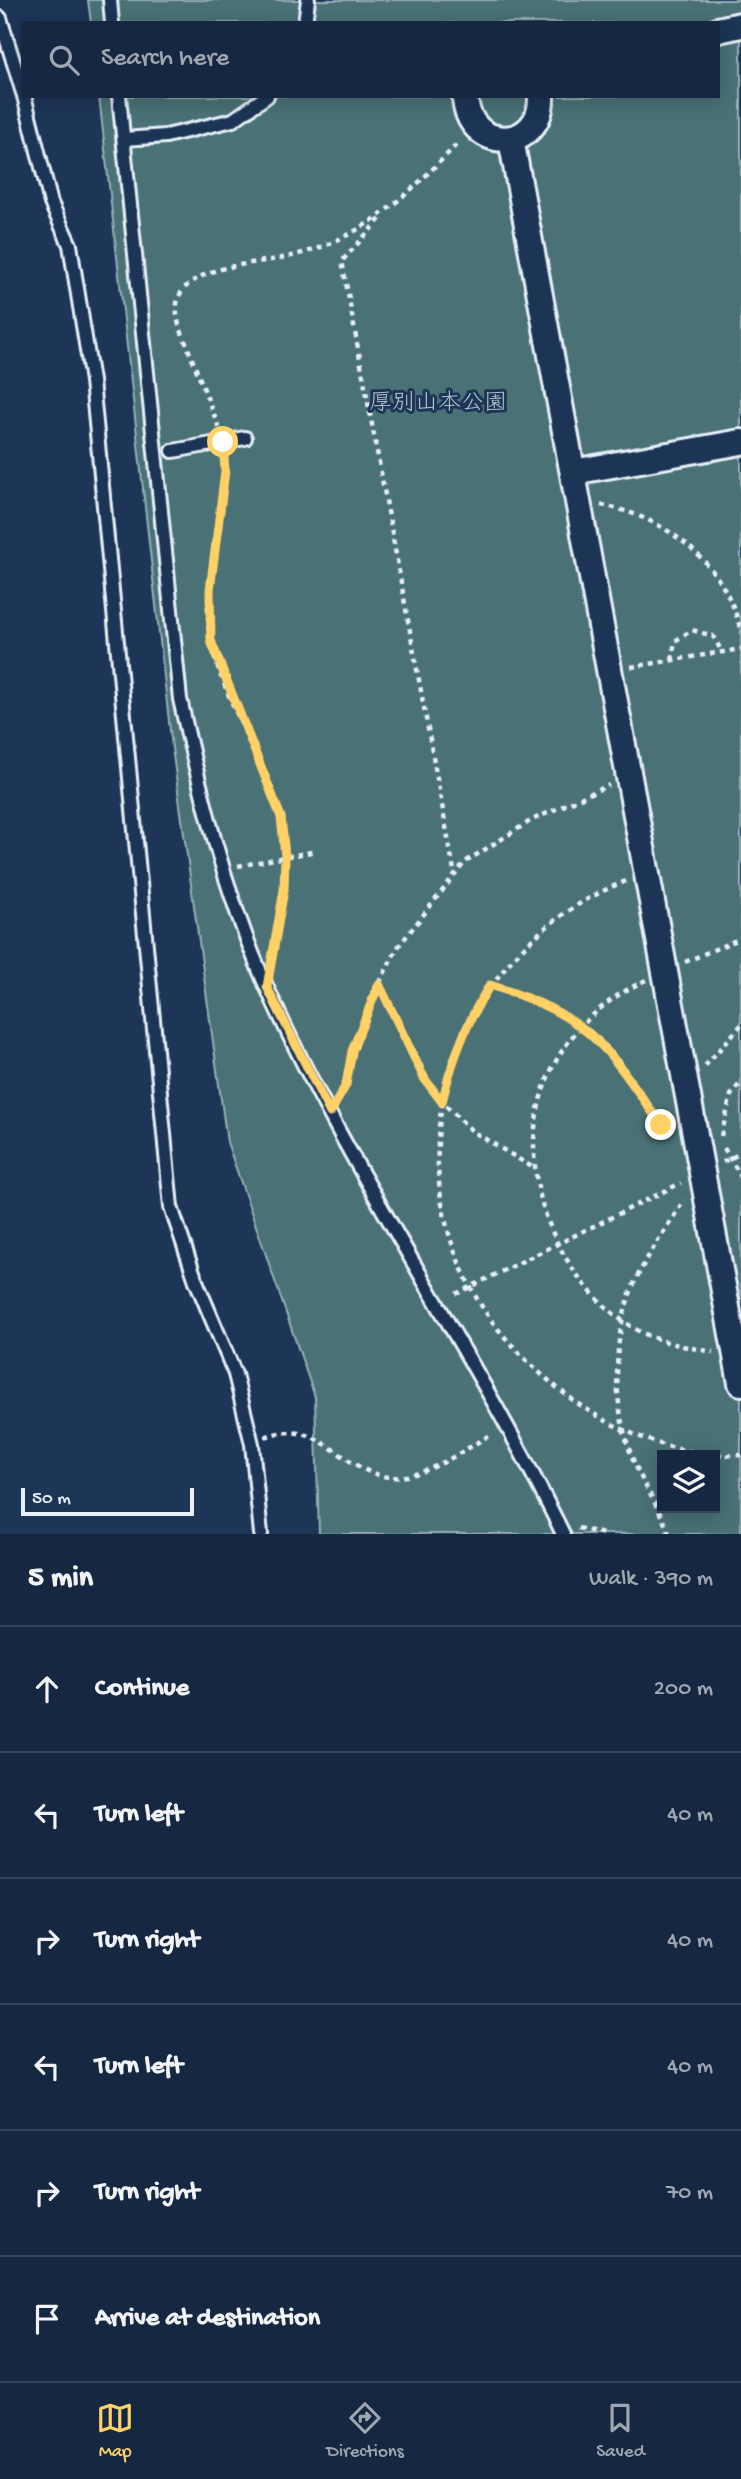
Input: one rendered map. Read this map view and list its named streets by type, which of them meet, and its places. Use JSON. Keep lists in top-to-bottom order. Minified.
{"parks":["厚別山本公園"],"scale_bar":"50 m","page":{"search":"Search here","scale":"50 m","heading":["5 min","Walk · 390 m"],"list":[["Continue","200 m"],["Turn left","40 m"],["Turn right","40 m"],["Turn left","40 m"],["Turn right","70 m"],"Arrive at destination"],"nav":["Map","Directions","Saved"]}}
